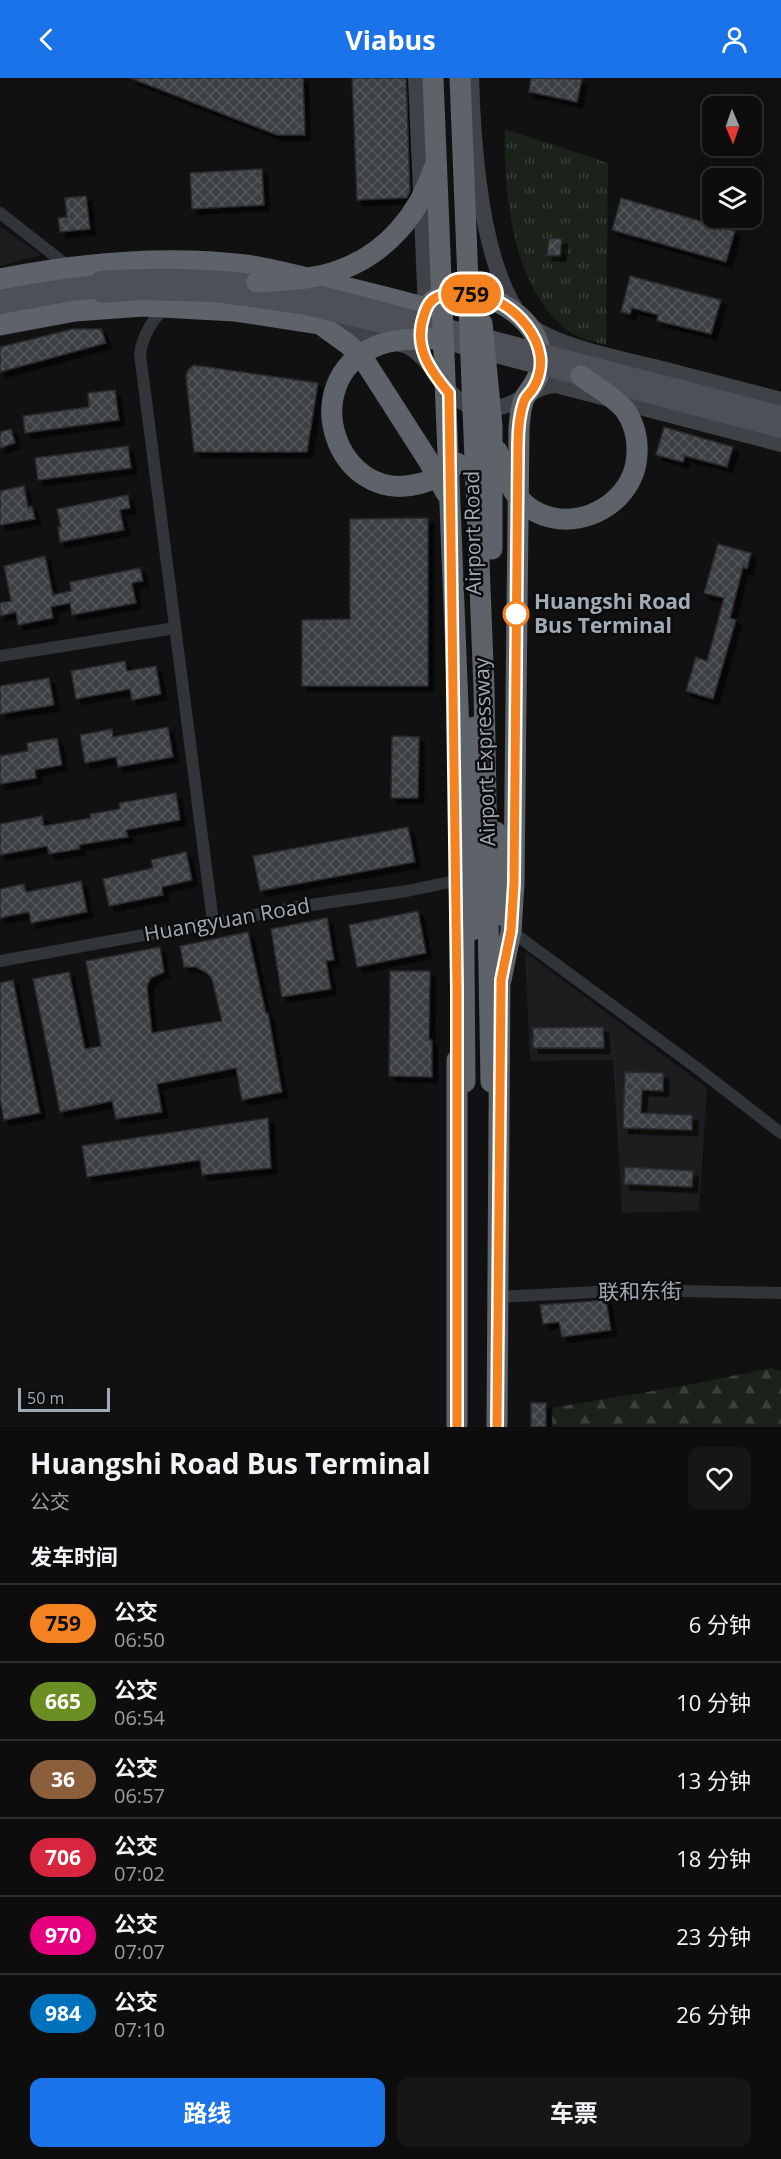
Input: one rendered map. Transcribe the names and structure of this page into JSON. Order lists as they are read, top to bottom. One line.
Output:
{"streets":{"highway":["Airport Road","Airport Expressway"],"street":["Huangyuan Road","联和东街"]},"crossings":[["Airport Road","Airport Expressway"],["Airport Road","Huangyuan Road"],["Airport Road","联和东街"]],"places":["Huangshi Road Bus Terminal"],"lines":["bus line 759"],"scale_bar":"50 m","north":"bottom","page":{"header":"Viabus","on_map":"759","scale":"50 m","heading":[["Huangshi Road Bus Terminal","公交"],"发车时间"],"list":[{"mark":"759","name":"公交","note":"06:50","value":"6 分钟"},{"mark":"665","name":"公交","note":"06:54","value":"10 分钟"},{"mark":"36","name":"公交","note":"06:57","value":"13 分钟"},{"mark":"706","name":"公交","note":"07:02","value":"18 分钟"},{"mark":"970","name":"公交","note":"07:07","value":"23 分钟"},{"mark":"984","name":"公交","note":"07:10","value":"26 分钟"}],"buttons":["路线","车票"]}}
